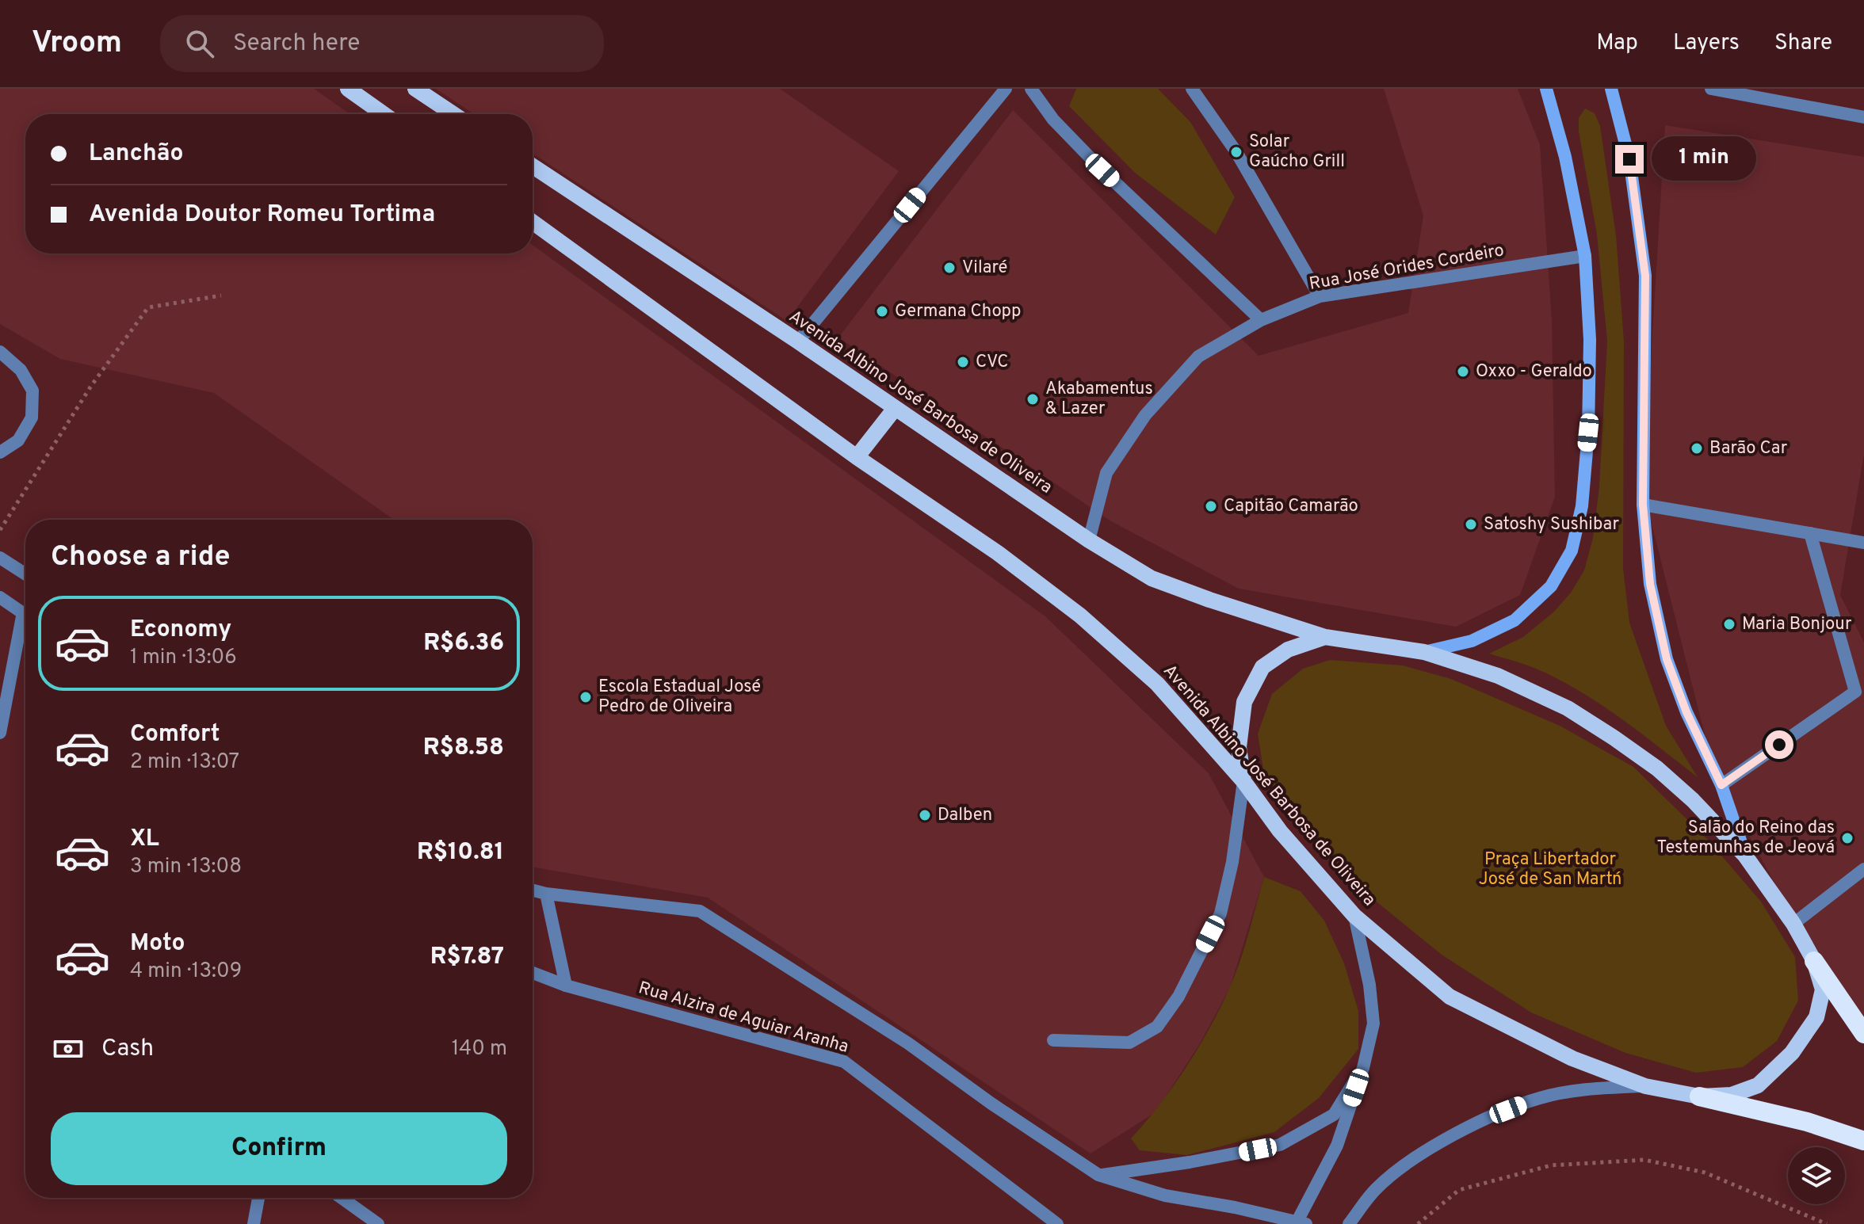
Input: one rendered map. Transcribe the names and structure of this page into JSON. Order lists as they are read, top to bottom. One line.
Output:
{"streets":{"main road":["Avenida Albino José Barbosa de Oliveira"],"street":["Rua José Orides Cordeiro","Rua Alzira de Aguiar Aranha"]},"crossings":[["Rua José Orides Cordeiro","Avenida Albino José Barbosa de Oliveira"]],"parks":["Praça Libertador José de San Martń"],"places":["Solar Gaúcho Grill","Vilaré","Germana Chopp","CVC","Oxxo - Geraldo","Akabamentus & Lazer","Barão Car","Capitão Camarão","Satoshy Sushibar","Maria Bonjour","Escola Estadual José Pedro de Oliveira","Dalben","Salão do Reino das Testemunhas de Jeová"],"page":{"header":"Vroom","search":"Search here","nav":["Map","Layers","Share"],"banner":["Lanchão","Avenida Doutor Romeu Tortima"],"bubble":"1 min","heading":"Choose a ride","list":[{"name":"Economy","note":"1 min · 13:06","value":"R$6.36"},{"name":"Comfort","note":"2 min · 13:07","value":"R$8.58"},{"name":"XL","note":"3 min · 13:08","value":"R$10.81"},{"name":"Moto","note":"4 min · 13:09","value":"R$7.87"}],"pay":["Cash","140 m"],"buttons":"Confirm"}}
